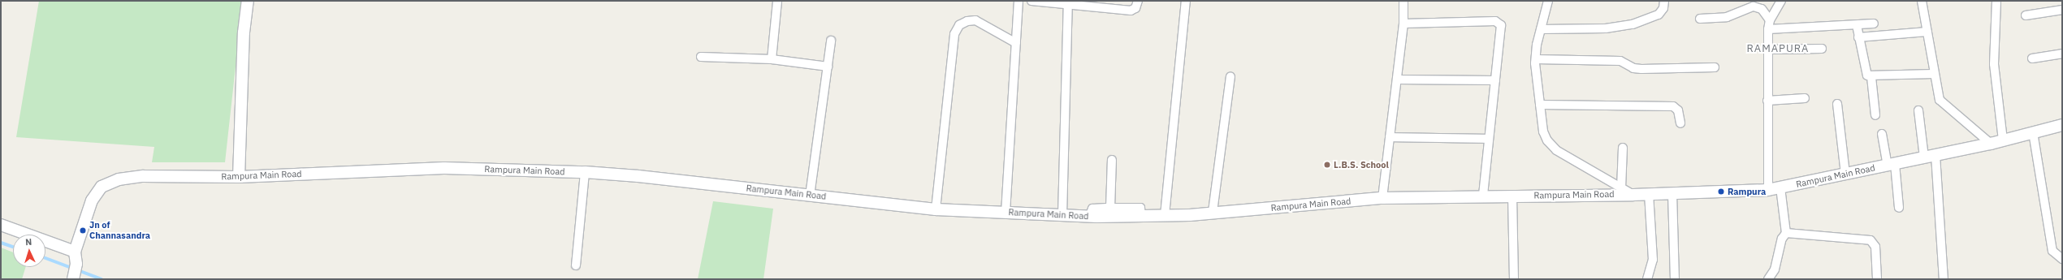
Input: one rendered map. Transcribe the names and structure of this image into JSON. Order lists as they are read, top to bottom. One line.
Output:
{"streets":{"main road":["Rampura Main Road"]},"districts":["RAMAPURA"],"places":["L.B.S. School","Rampura","Jn of Channasandra"],"north":"top"}
